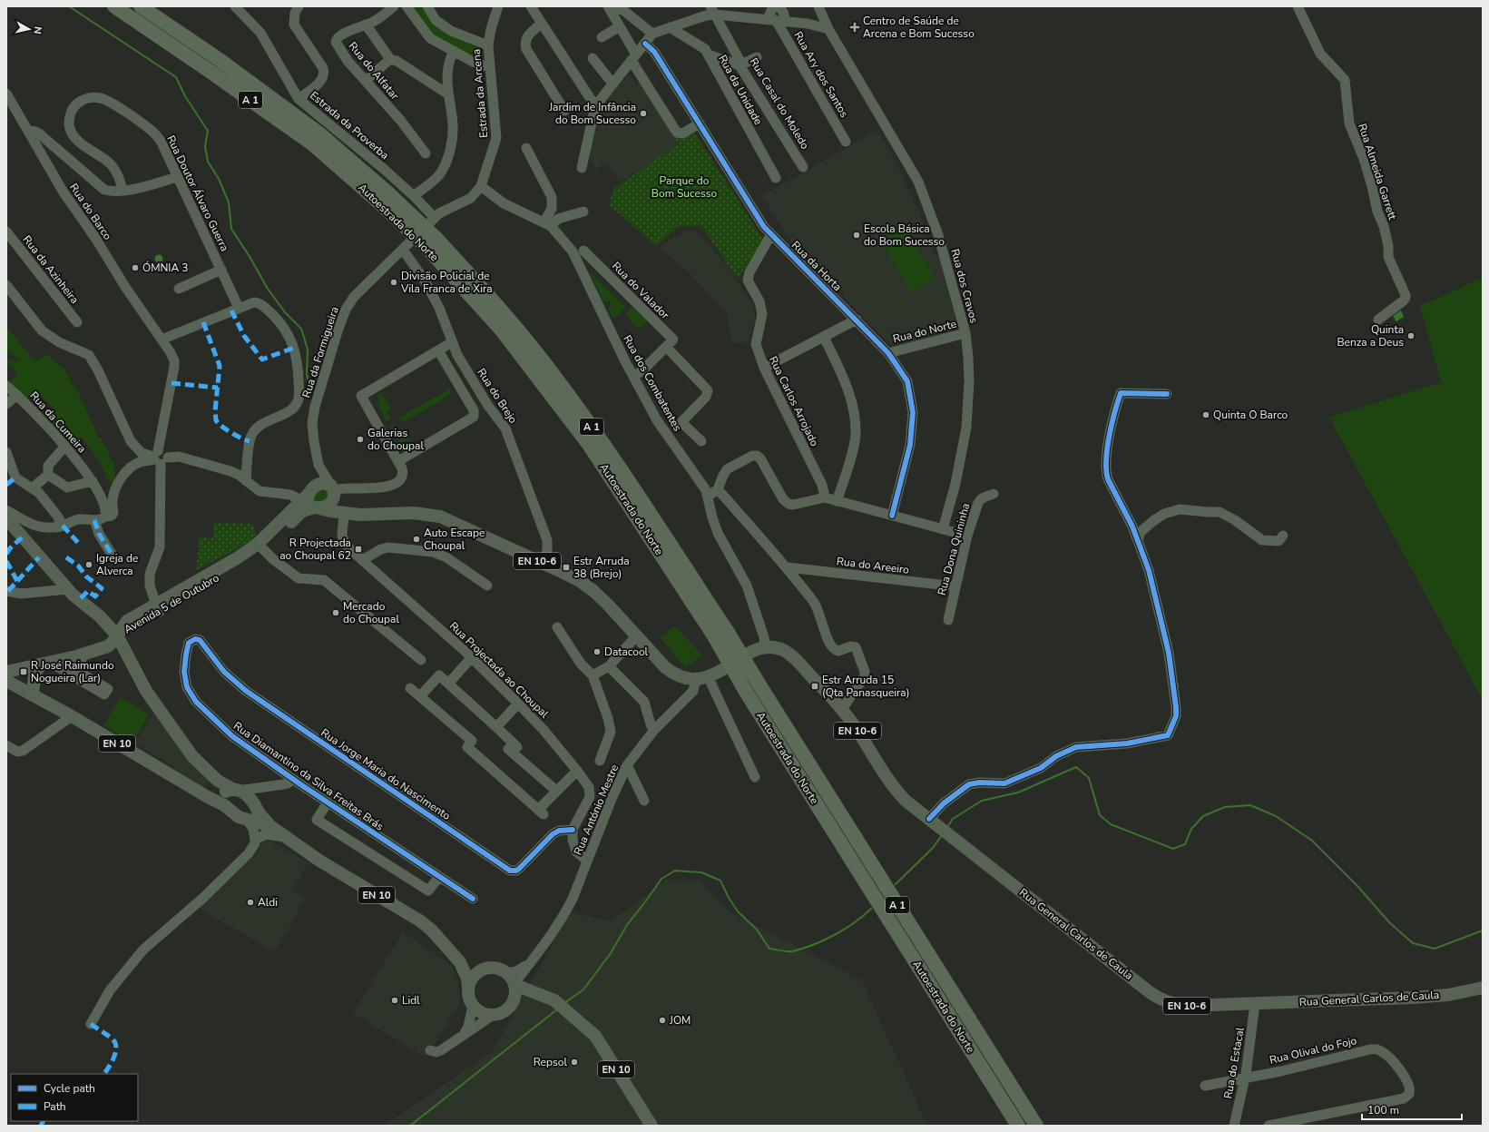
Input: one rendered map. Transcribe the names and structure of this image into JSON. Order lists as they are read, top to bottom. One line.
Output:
{"streets":{"highway":["A 1","Autoestrada do Norte"],"main road":["EN 10-6","Avenida 5 de Outubro","EN 10","Rua General Carlos de Caula"],"street":["Rua do Alfatar","Rua Ary dos Santos","Rua da Unidade","Estrada da Arcena","Rua Casal do Moledo","Estrada da Proverba","Rua Almeida Garrett","Rua Doutor Álvaro Guerra","Rua do Barco","Rua da Horta","Rua da Azinheira","Rua dos Cravos","Rua do Valador","Rua do Norte","Rua da Formigueira","Rua dos Combatentes","Rua do Brejo","Rua Carlos Arrojado","Rua da Cumeira","Rua Dona Quininha","Rua do Areeiro","Rua Projectada ao Choupal","Rua Jorge Maria do Nascimento","Rua Diamantino da Silva Freitas Brás","Rua António Mestre","Rua Olival do Fojo","Rua do Estacal"]},"crossings":[["Estrada da Arcena","Estrada da Proverba"],["Estrada da Arcena","Rua da Formigueira"],["Estrada da Arcena","Rua dos Combatentes"],["Estrada da Proverba","Rua da Formigueira"],["Rua do Barco","Avenida 5 de Outubro"],["Rua da Horta","Rua do Norte"],["Rua da Horta","Rua Carlos Arrojado"],["Rua dos Cravos","Rua do Norte"],["Rua da Formigueira","Rua do Brejo"],["Rua da Formigueira","EN 10-6"],["Rua da Formigueira","Avenida 5 de Outubro"],["Rua dos Combatentes","Rua General Carlos de Caula"],["Rua do Brejo","EN 10-6"],["Rua Dona Quininha","Rua do Areeiro"],["EN 10-6","Avenida 5 de Outubro"],["EN 10-6","Rua Projectada ao Choupal"],["EN 10-6","Rua António Mestre"],["Rua Projectada ao Choupal","Rua Jorge Maria do Nascimento"],["EN 10","Rua António Mestre"],["Rua Jorge Maria do Nascimento","Rua Diamantino da Silva Freitas Brás"],["Rua General Carlos de Caula","Rua do Estacal"],["Rua Olival do Fojo","Rua do Estacal"]],"parks":["Parque do Bom Sucesso"],"places":{"health":["Centro de Saúde de Arcena e Bom Sucesso"],"other":["Jardim de Infância do Bom Sucesso","Escola Básica do Bom Sucesso","ÓMNIA 3","Divisão Policial de Vila Franca de Xira","Quinta Benza a Deus","Quinta O Barco","Galerias do Choupal","Auto Escape Choupal","Igreja de Alverca","Mercado do Choupal","Datacool","Aldi","Lidl","JOM","Repsol"],"transit":["R Projectada ao Choupal 62","Estr Arruda 38 (Brejo)","R José Raimundo Nogueira (Lar)","Estr Arruda 15 (Qta Panasqueira)"]},"legend":["Cycle path","Path"],"scale_bar":"100 m","north":"right"}
